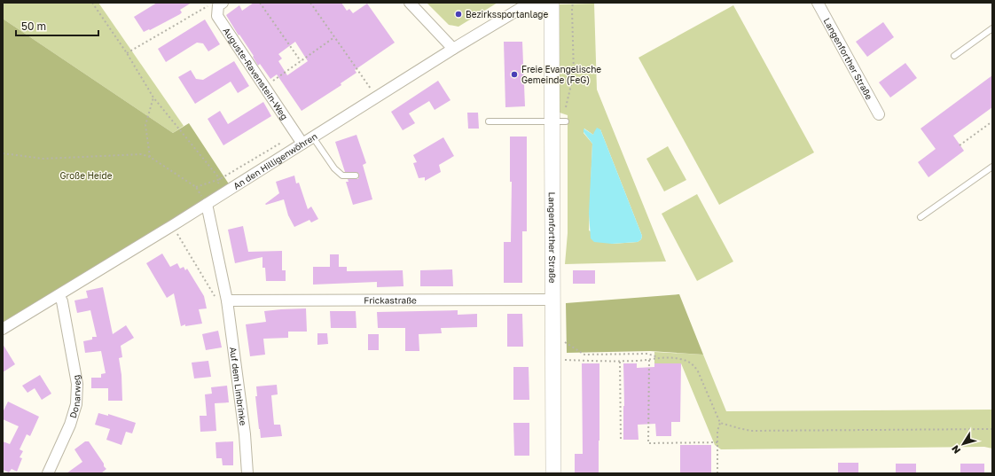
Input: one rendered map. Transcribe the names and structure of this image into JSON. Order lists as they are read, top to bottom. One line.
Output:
{"streets":{"main road":["Langenforther Straße"],"street":["Auguste-Ravenstein-Weg","An den Hilligenwöhren","Frickastraße","Auf dem Limbrinke","Donarweg"]},"crossings":[["Langenforther Straße","An den Hilligenwöhren"],["Langenforther Straße","Frickastraße"],["Auguste-Ravenstein-Weg","An den Hilligenwöhren"],["An den Hilligenwöhren","Auf dem Limbrinke"],["An den Hilligenwöhren","Donarweg"],["Frickastraße","Auf dem Limbrinke"]],"parks":["Große Heide"],"places":["Bezirkssportanlage","Freie Evangelische Gemeinde (FeG)"],"scale_bar":"50 m","north":"bottom left"}
